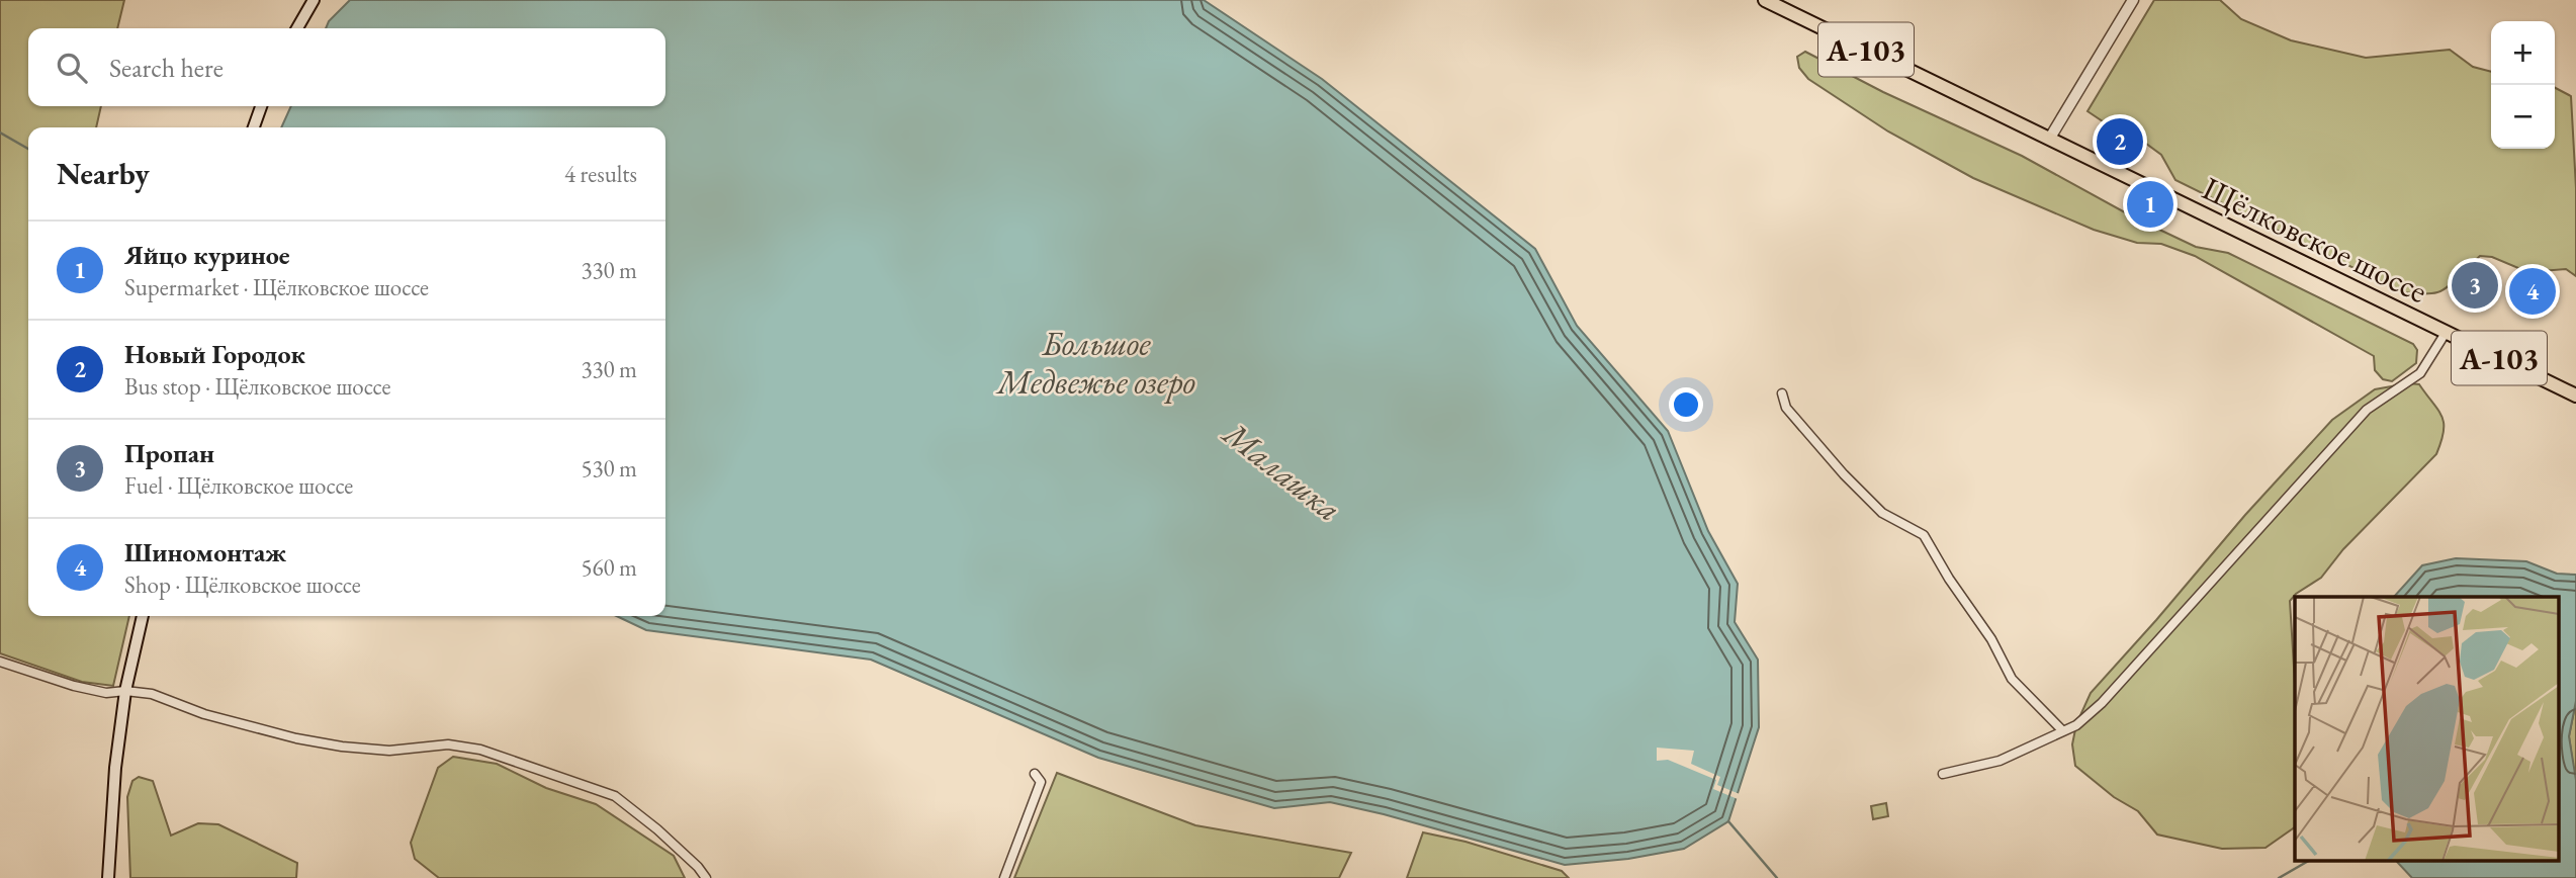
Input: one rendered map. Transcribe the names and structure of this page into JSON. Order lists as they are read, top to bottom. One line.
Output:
{"streets":{"main road":["А-103","Щёлковское шоссе"]},"water":["Большое Медвежье озеро","Малашка"],"page":{"map_buttons":["+","−"],"search":"Search here","pins":["2","1","3","4"],"heading":["Nearby","4 results"],"list":[{"mark":"1","name":"Яйцо куриное","note":"Supermarket · Щёлковское шоссе","value":"330 m"},{"mark":"2","name":"Новый Городок","note":"Bus stop · Щёлковское шоссе","value":"330 m"},{"mark":"3","name":"Пропан","note":"Fuel · Щёлковское шоссе","value":"530 m"},{"mark":"4","name":"Шиномонтаж","note":"Shop · Щёлковское шоссе","value":"560 m"}]}}
